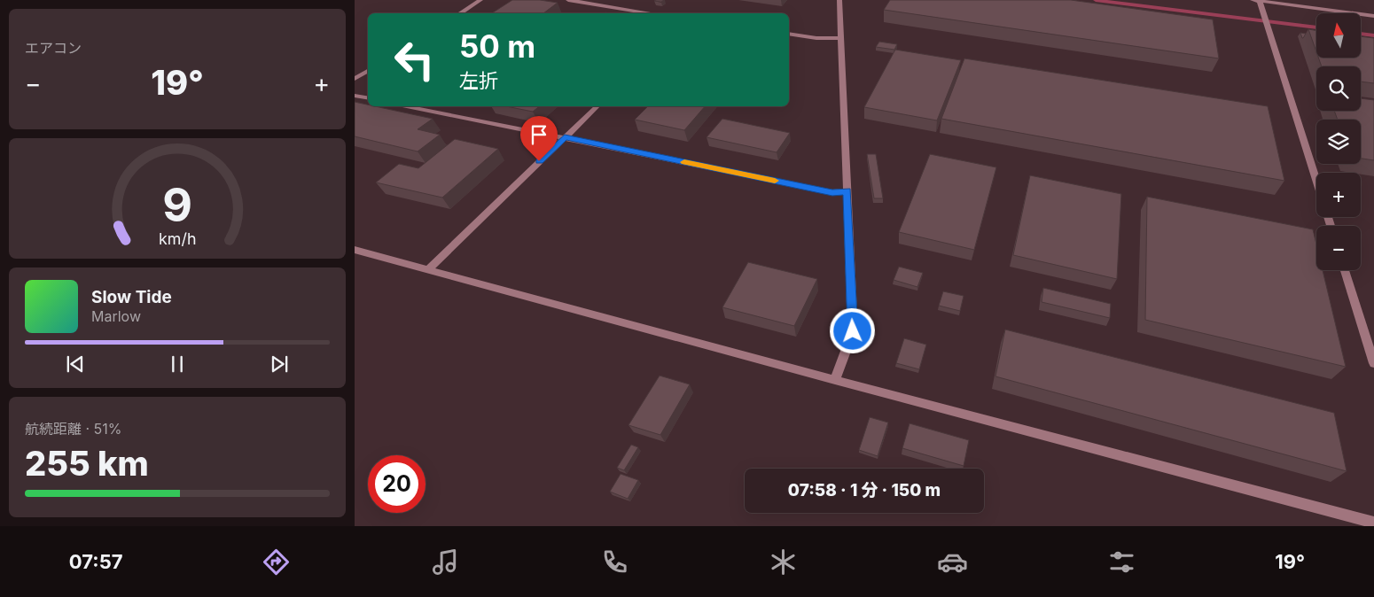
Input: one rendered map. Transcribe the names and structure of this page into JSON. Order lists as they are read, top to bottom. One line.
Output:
{"north":"top","page":{"tile":["エアコン",["航続距離 · 51%","255 km"]],"map_buttons":["+","−"],"turn":["50 m","左折"],"heat":["−","19°","+"],"song":["Slow Tide","Marlow"],"limit":"20","trip":"07:58 · 1 分 · 150 m","tabs":["07:57","19°"],"gauge":["9","km/h"]}}
